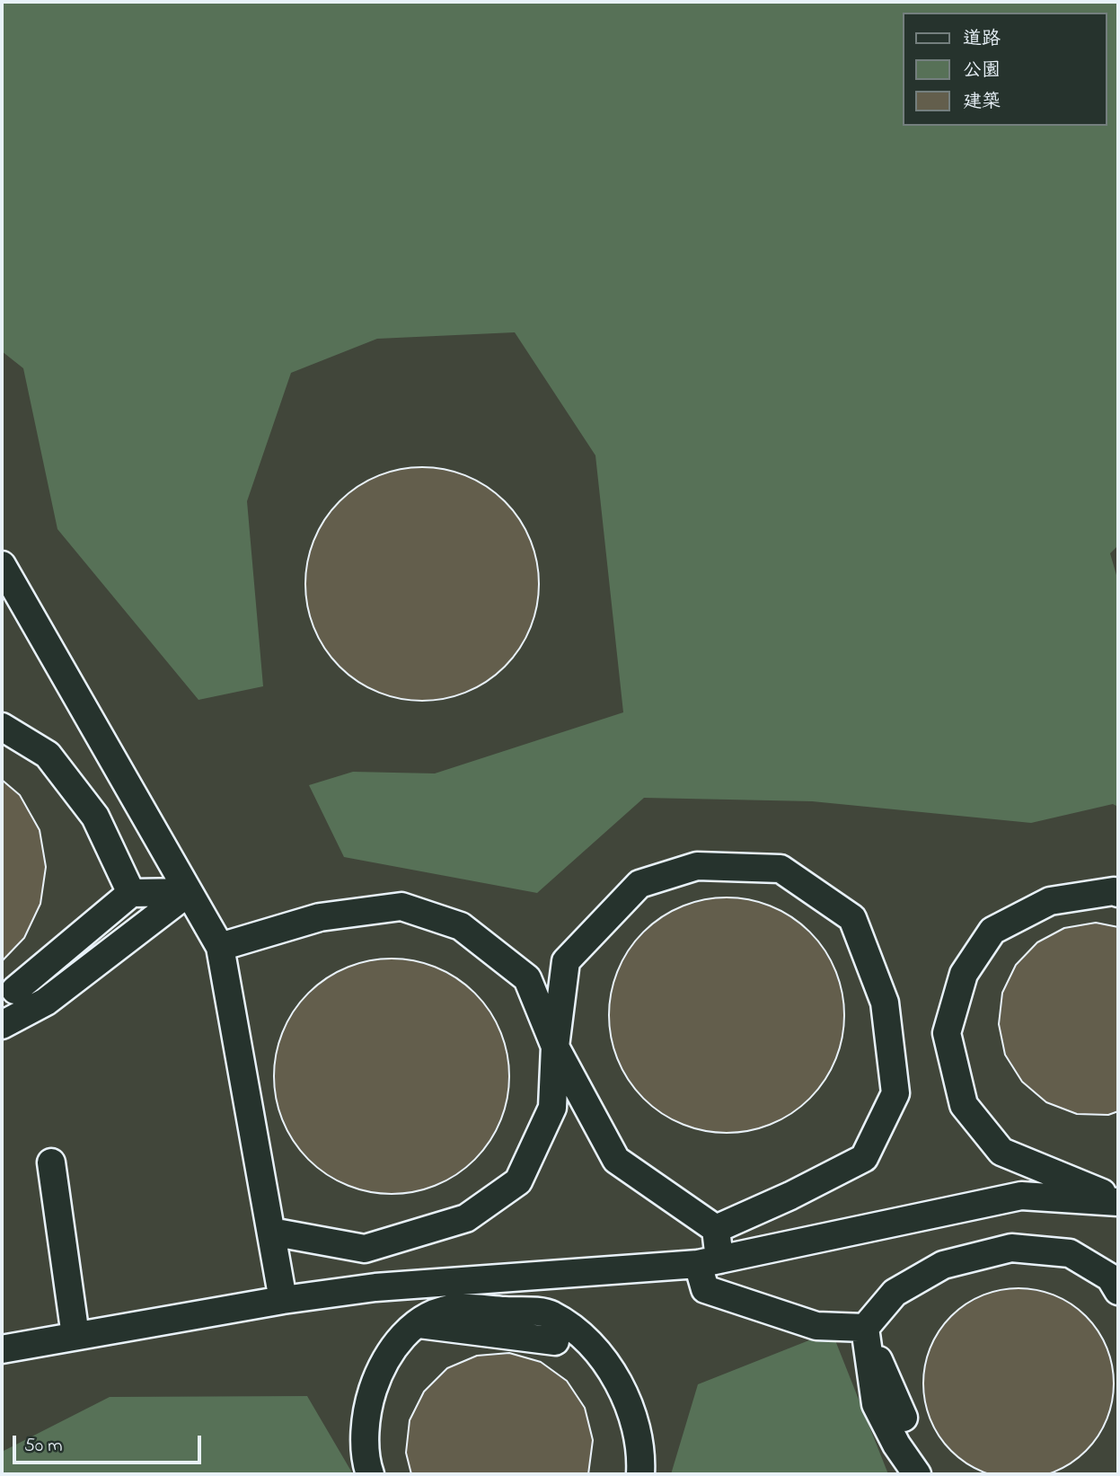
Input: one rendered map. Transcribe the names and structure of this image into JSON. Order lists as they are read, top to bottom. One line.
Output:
{"legend":["道路","公園","建築"],"scale_bar":"50 m"}
